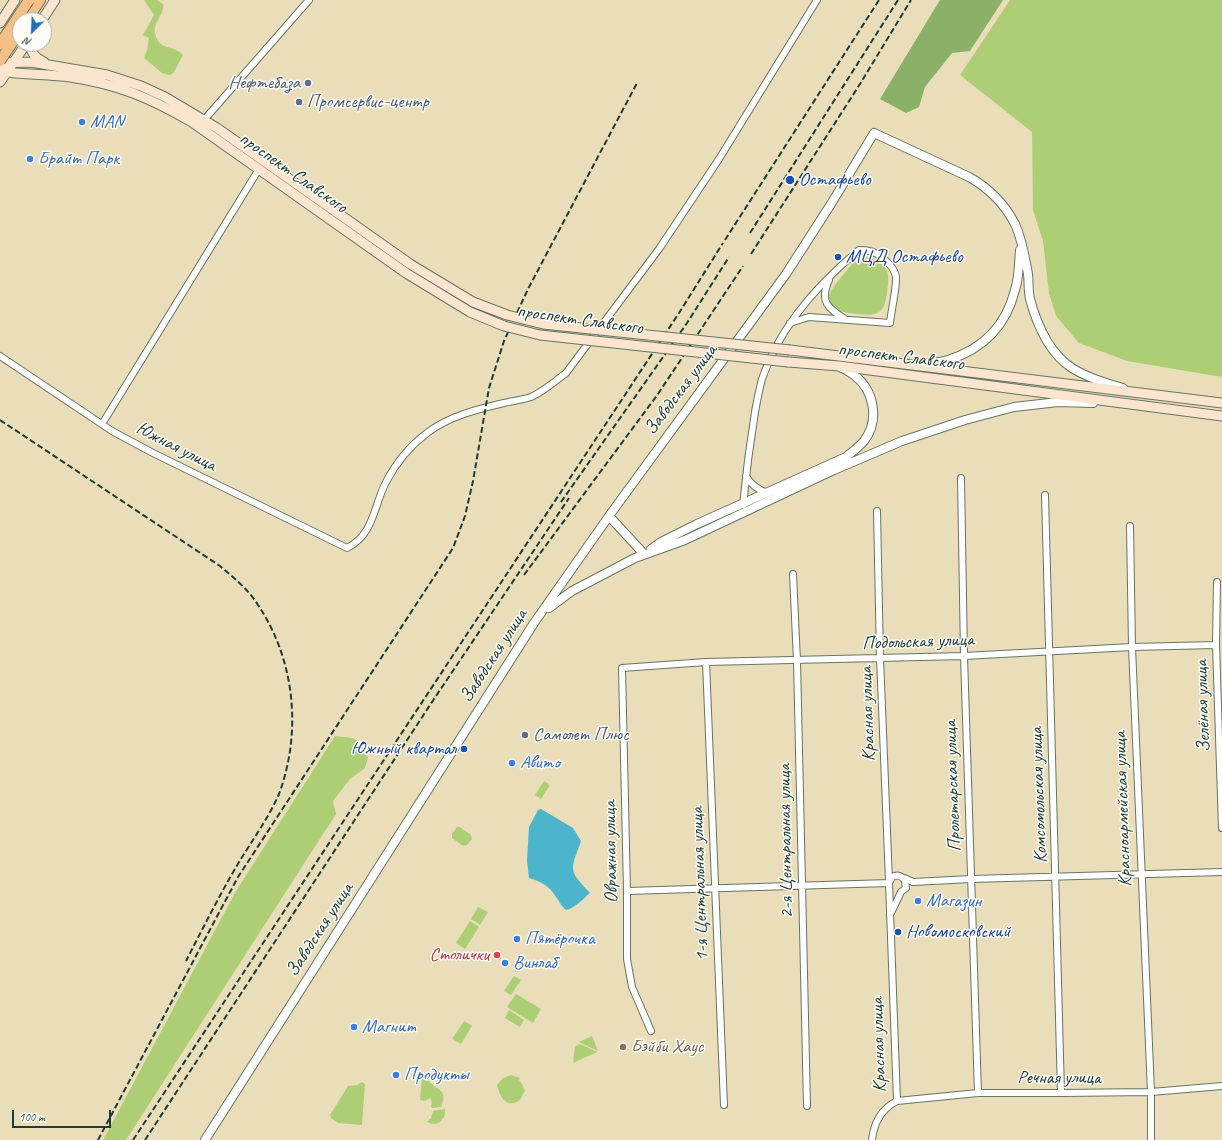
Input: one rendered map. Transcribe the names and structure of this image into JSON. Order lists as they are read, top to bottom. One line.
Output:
{"streets":{"main road":["проспект Славского"],"street":["Заводская улица","Южная улица","Подольская улица","Зелёная улица","Красная улица","Пролетарская улица","Комсомольская улица","Красноармейская улица","2-я Центральная улица","Овражная улица","1-я Центральная улица","Речная улица"]},"crossings":[["Подольская улица","Зелёная улица"],["Подольская улица","Красная улица"],["Подольская улица","Пролетарская улица"],["Подольская улица","Комсомольская улица"],["Подольская улица","Красноармейская улица"],["Подольская улица","2-я Центральная улица"],["Подольская улица","Овражная улица"],["Подольская улица","1-я Центральная улица"],["Красная улица","Речная улица"],["Пролетарская улица","Речная улица"],["Комсомольская улица","Речная улица"],["Красноармейская улица","Речная улица"]],"places":["Нефтебаза","Промсервис-центр","MAN","Брайт Парк","Остафьево","МЦД Остафьево","Самолет Плюс","Южный квартал","Авито","Магазин","Новомосковский","Пятёрочка","Столички","Винлаб","Магнит","Бэйби Хаус","Продукты"],"scale_bar":"100 m","north":"bottom left"}
